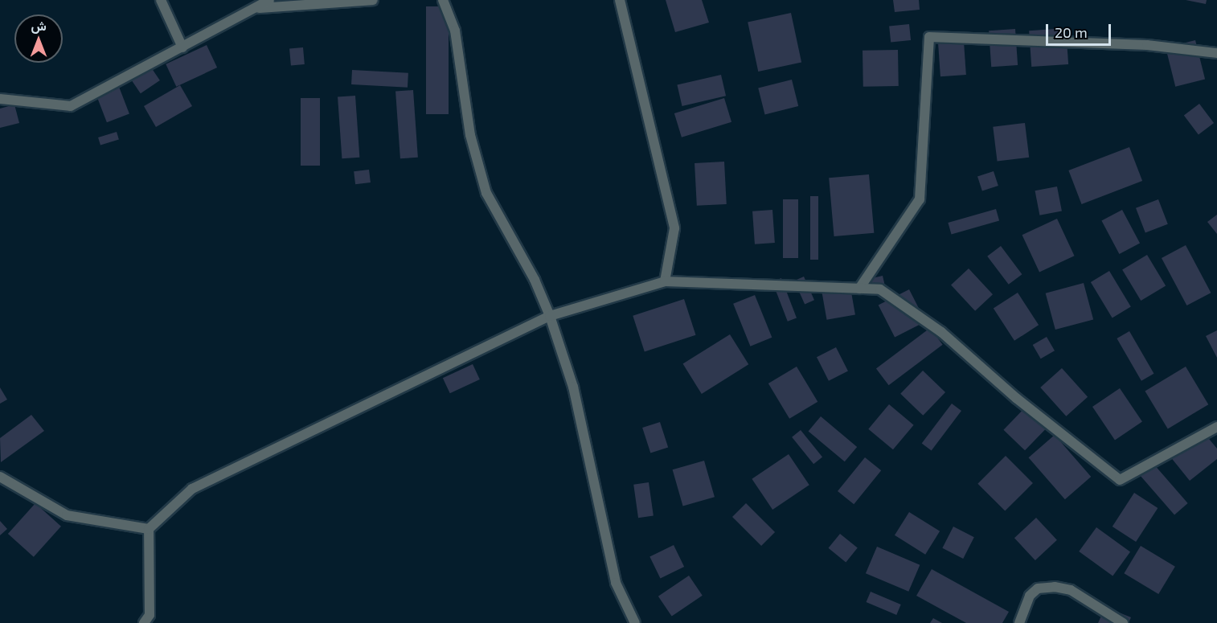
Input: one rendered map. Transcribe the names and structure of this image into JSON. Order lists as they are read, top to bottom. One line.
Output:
{"scale_bar":"20 m","north":"top"}
